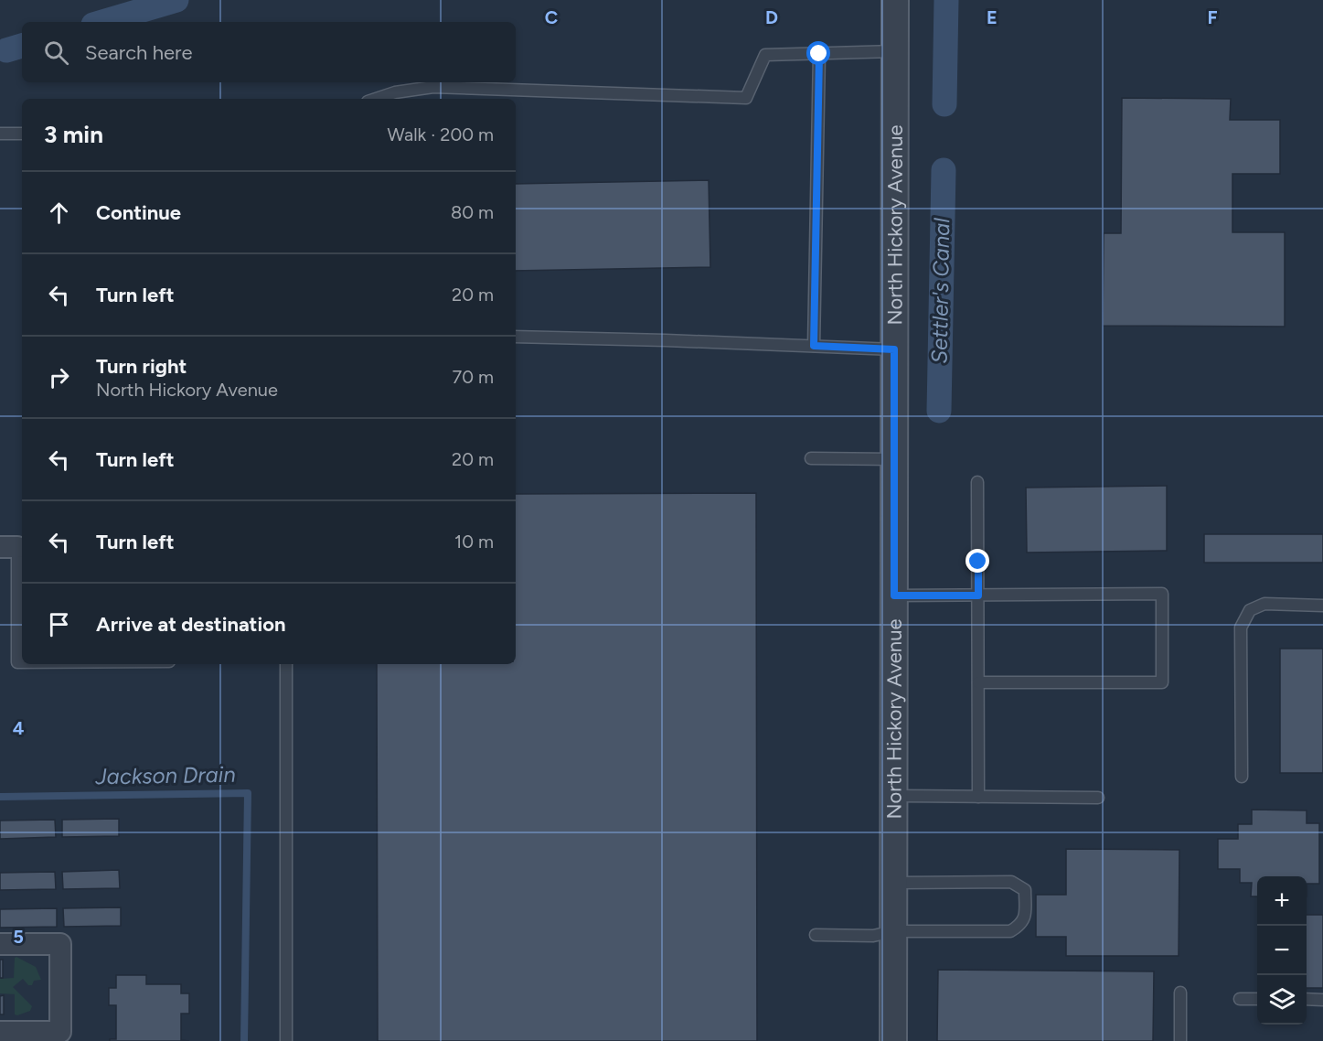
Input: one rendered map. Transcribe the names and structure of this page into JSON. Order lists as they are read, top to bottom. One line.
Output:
{"streets":{"street":["North Hickory Avenue"]},"water":["Settler's Canal","Jackson Drain"],"page":{"search":"Search here","heading":["3 min","Walk · 200 m"],"list":[["Continue","80 m"],["Turn left","20 m"],["Turn right","North Hickory Avenue","70 m"],["Turn left","20 m"],["Turn left","10 m"],"Arrive at destination"],"map_buttons":["+","−"]},"grid":{"columns":["C","D","E","F"],"rows":["4","5"]}}
